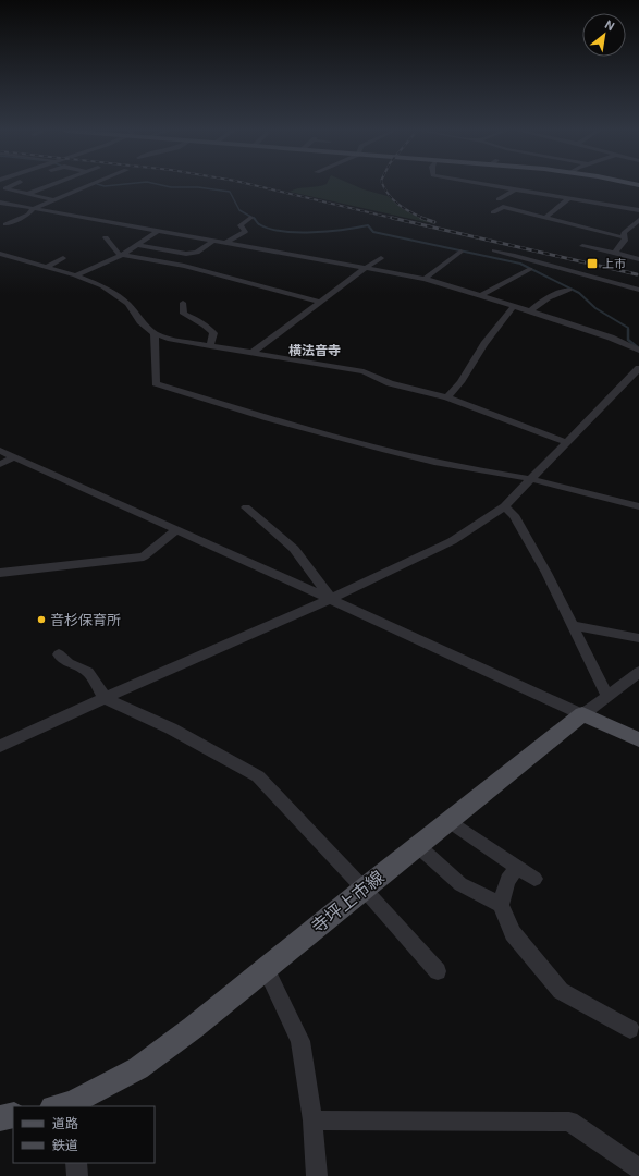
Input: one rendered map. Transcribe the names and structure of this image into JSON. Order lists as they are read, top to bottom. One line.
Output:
{"streets":{"main road":["寺坪上市線"]},"districts":["横法音寺"],"places":{"transit":["上市"],"other":["音杉保育所"]},"legend":["道路","鉄道"],"north":"top right"}
